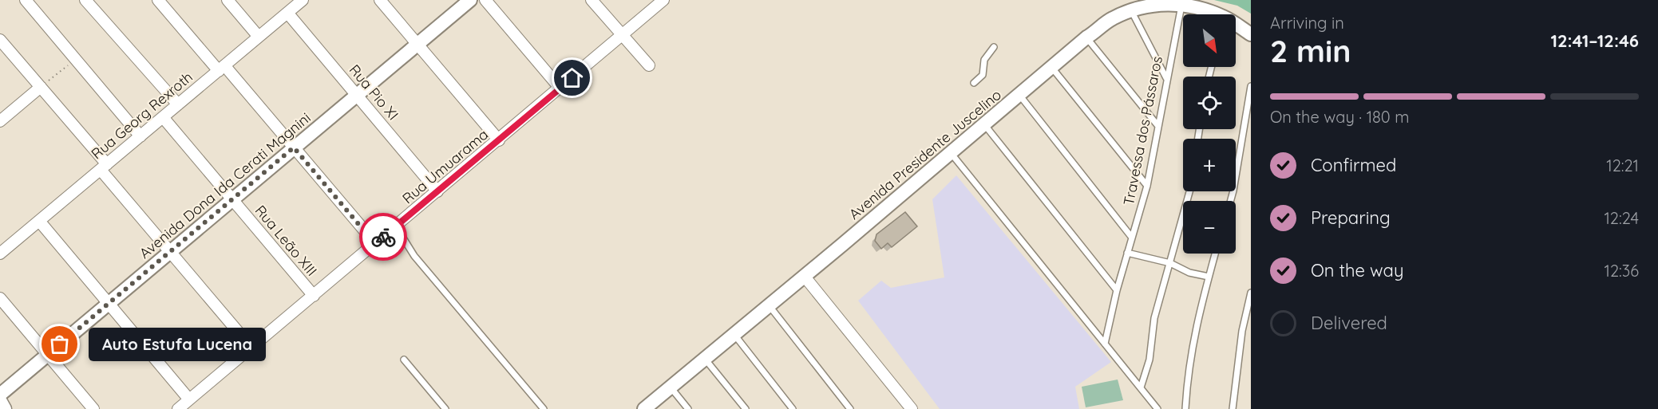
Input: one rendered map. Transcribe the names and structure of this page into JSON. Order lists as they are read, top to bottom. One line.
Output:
{"streets":{"street":["Rua Pio XI","Rua Georg Rexroth","Avenida Presidente Juscelino","Rua Umuarama","Avenida Dona Ida Cerati Magnini","Rua Leão XIII"],"lane":["Travessa dos Pássaros"]},"crossings":[["Rua Pio XI","Rua Georg Rexroth"],["Rua Pio XI","Rua Umuarama"],["Rua Pio XI","Avenida Dona Ida Cerati Magnini"],["Rua Georg Rexroth","Rua Leão XIII"],["Travessa dos Pássaros","Avenida Presidente Juscelino"],["Rua Umuarama","Rua Leão XIII"],["Avenida Dona Ida Cerati Magnini","Rua Leão XIII"]],"places":["Auto Estufa Lucena"],"north":"bottom right","page":{"heading":["2 min","Arriving in","12:41–12:46"],"map_buttons":["+","−"],"bar":"On the way · 180 m","list":[["Confirmed","12:21"],["Preparing","12:24"],["On the way","12:36"],"Delivered"],"bubble":"Auto Estufa Lucena"}}
